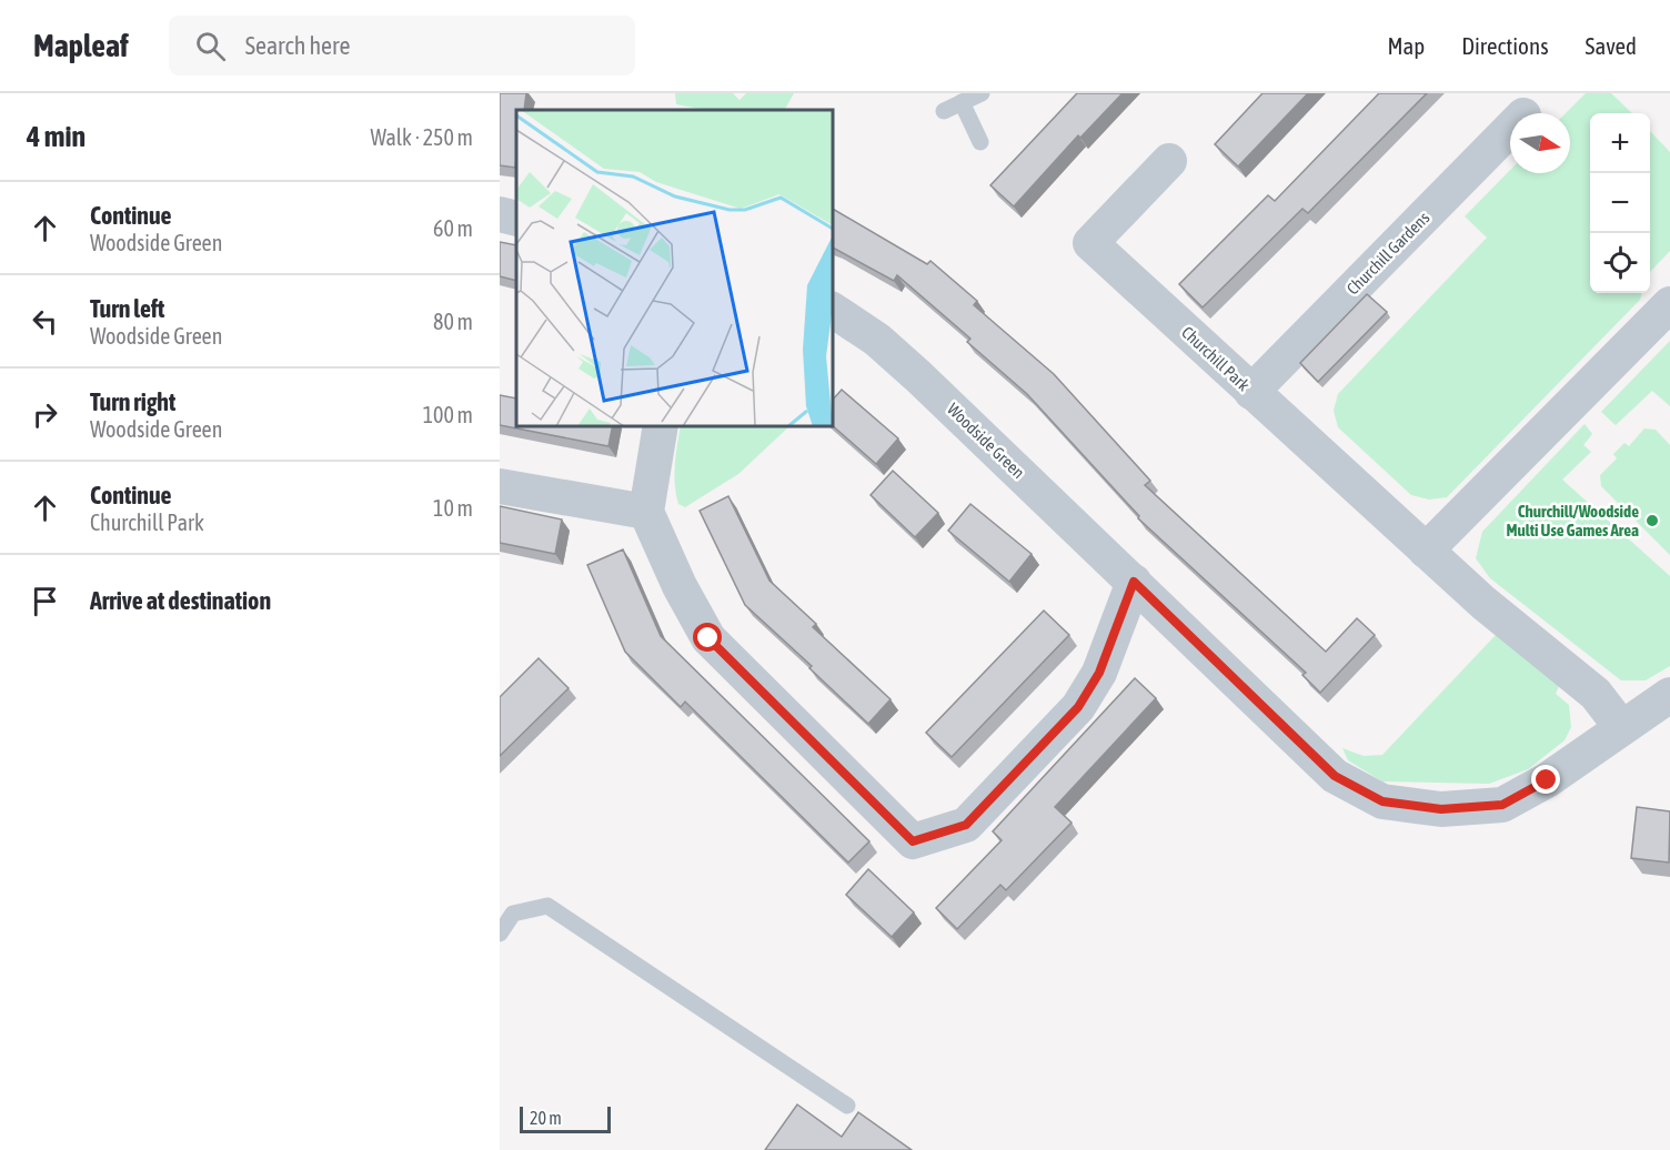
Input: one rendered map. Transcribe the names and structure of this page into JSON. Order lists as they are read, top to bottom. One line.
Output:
{"streets":{"street":["Churchill Gardens","Churchill Park","Woodside Green"]},"crossings":[["Churchill Gardens","Churchill Park"],["Churchill Park","Woodside Green"]],"places":["Churchill/Woodside Multi Use Games Area"],"scale_bar":"20 m","north":"right","page":{"header":"Mapleaf","search":"Search here","nav":["Map","Directions","Saved"],"heading":["4 min","Walk · 250 m"],"map_buttons":["+","−"],"list":[["Continue","Woodside Green","60 m"],["Turn left","Woodside Green","80 m"],["Turn right","Woodside Green","100 m"],["Continue","Churchill Park","10 m"],"Arrive at destination"],"scale":"20 m"}}
